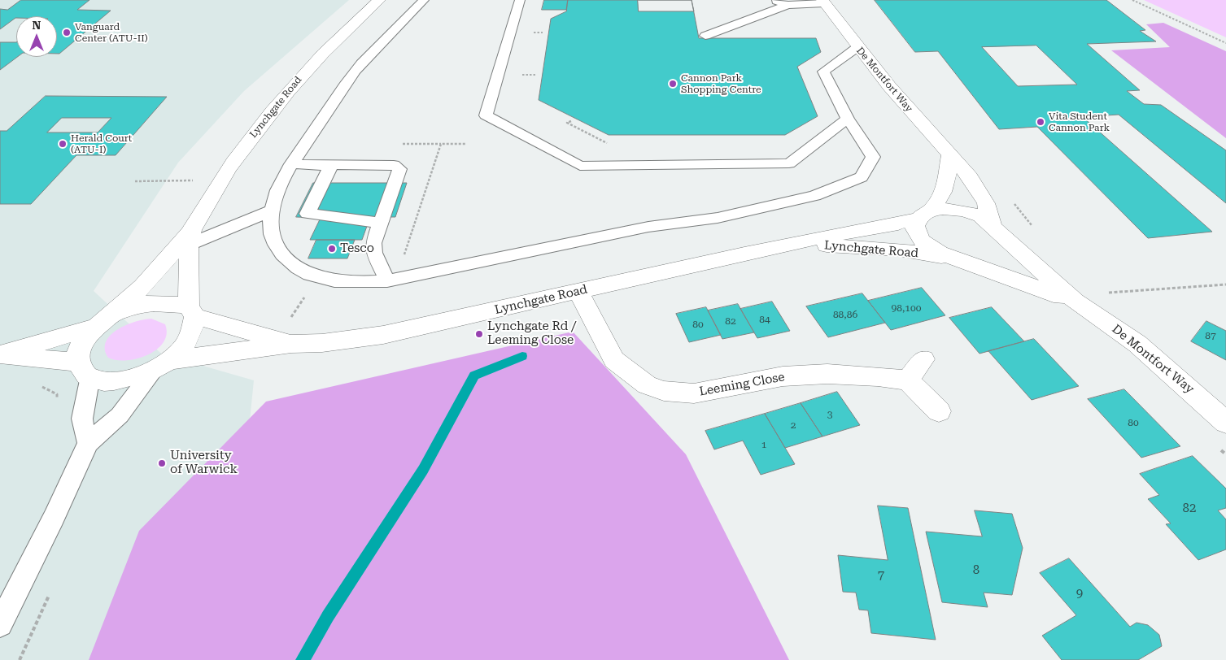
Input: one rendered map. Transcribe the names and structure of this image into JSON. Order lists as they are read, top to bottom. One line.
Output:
{"streets":{"street":["De Montfort Way","Lynchgate Road","Leeming Close"]},"crossings":[["De Montfort Way","Lynchgate Road"],["Lynchgate Road","Leeming Close"]],"places":["Vanguard Center (ATU-II)","Cannon Park Shopping Centre","Vita Student Cannon Park","Herald Court (ATU-I)","Tesco","Lynchgate Rd / Leeming Close","University of Warwick"],"house_numbers":["98,100","88,86","84","82","80","87","3","80","2","1","82","8","7","9"],"north":"top"}
